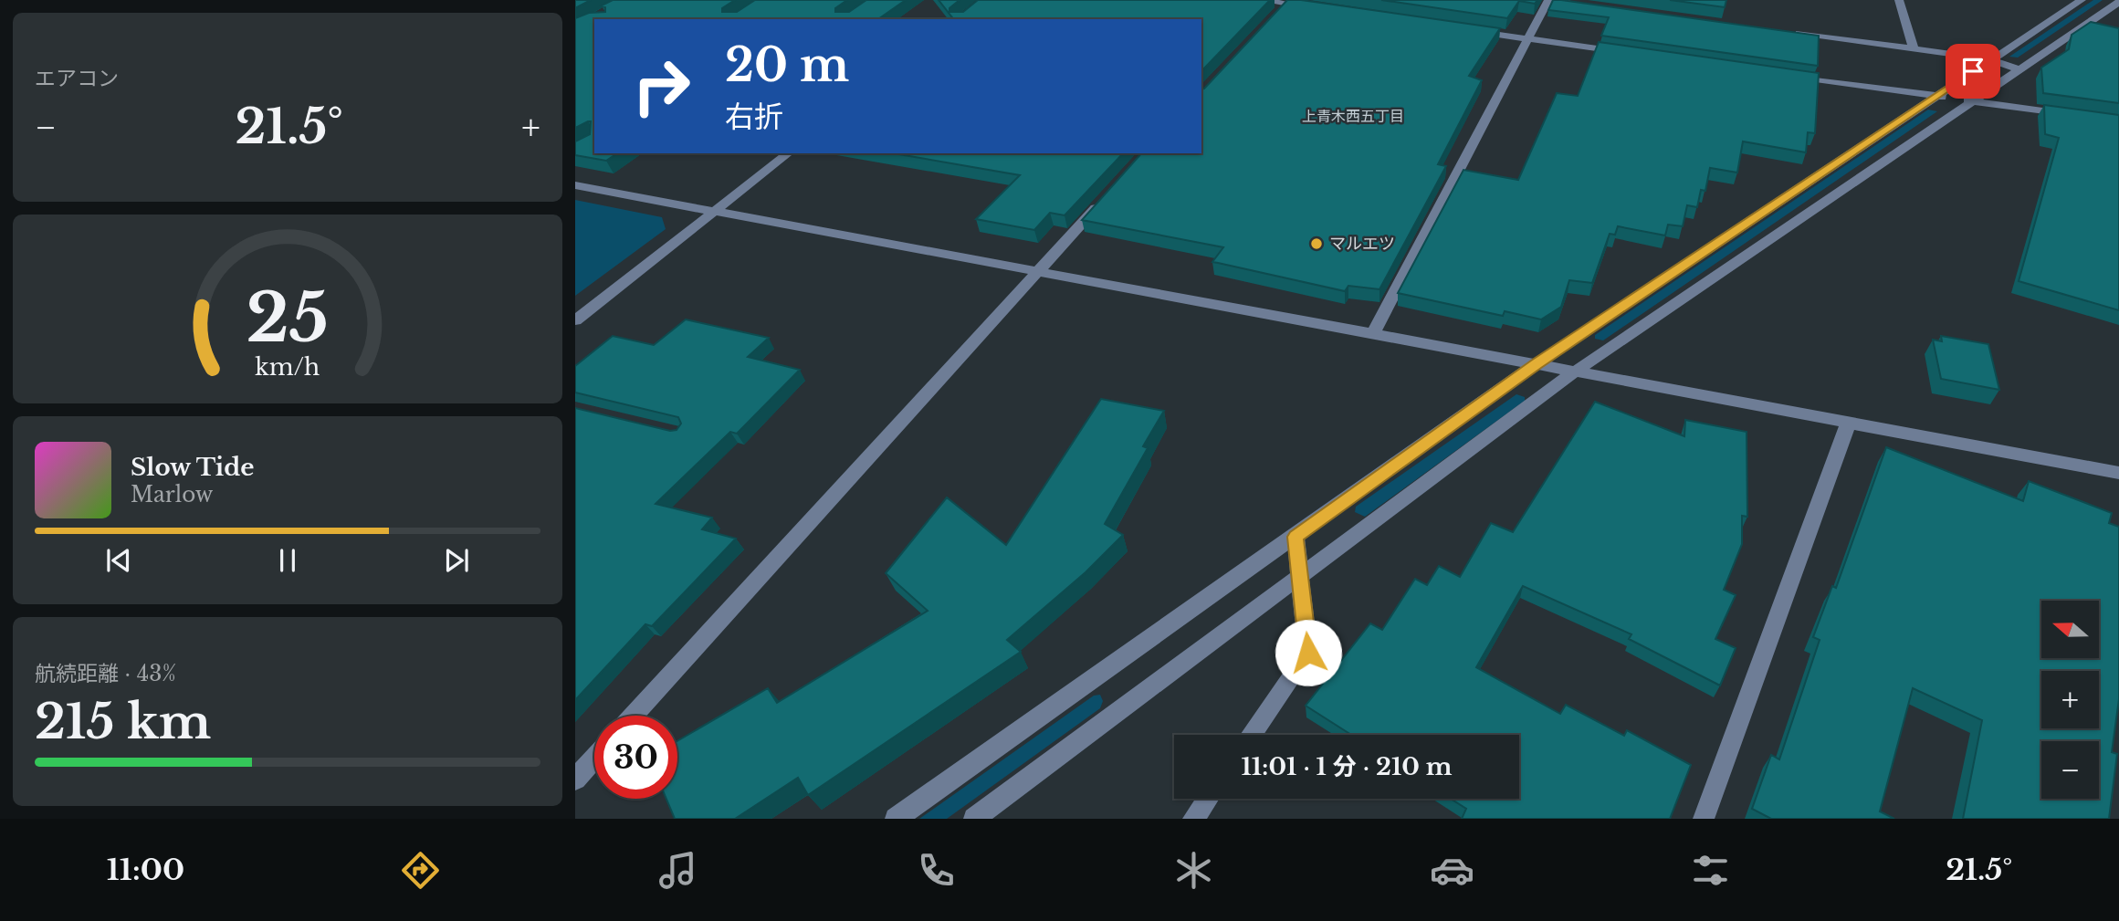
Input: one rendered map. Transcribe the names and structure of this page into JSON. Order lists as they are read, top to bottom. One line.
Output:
{"districts":["上青木西五丁目"],"places":["マルエツ"],"north":"left","page":{"tile":["エアコン",["航続距離 · 43%","215 km"]],"turn":["20 m","右折"],"heat":["−","21.5°","+"],"song":["Slow Tide","Marlow"],"map_buttons":["+","−"],"limit":"30","trip":"11:01 · 1 分 · 210 m","tabs":["11:00","21.5°"],"gauge":["25","km/h"]}}
